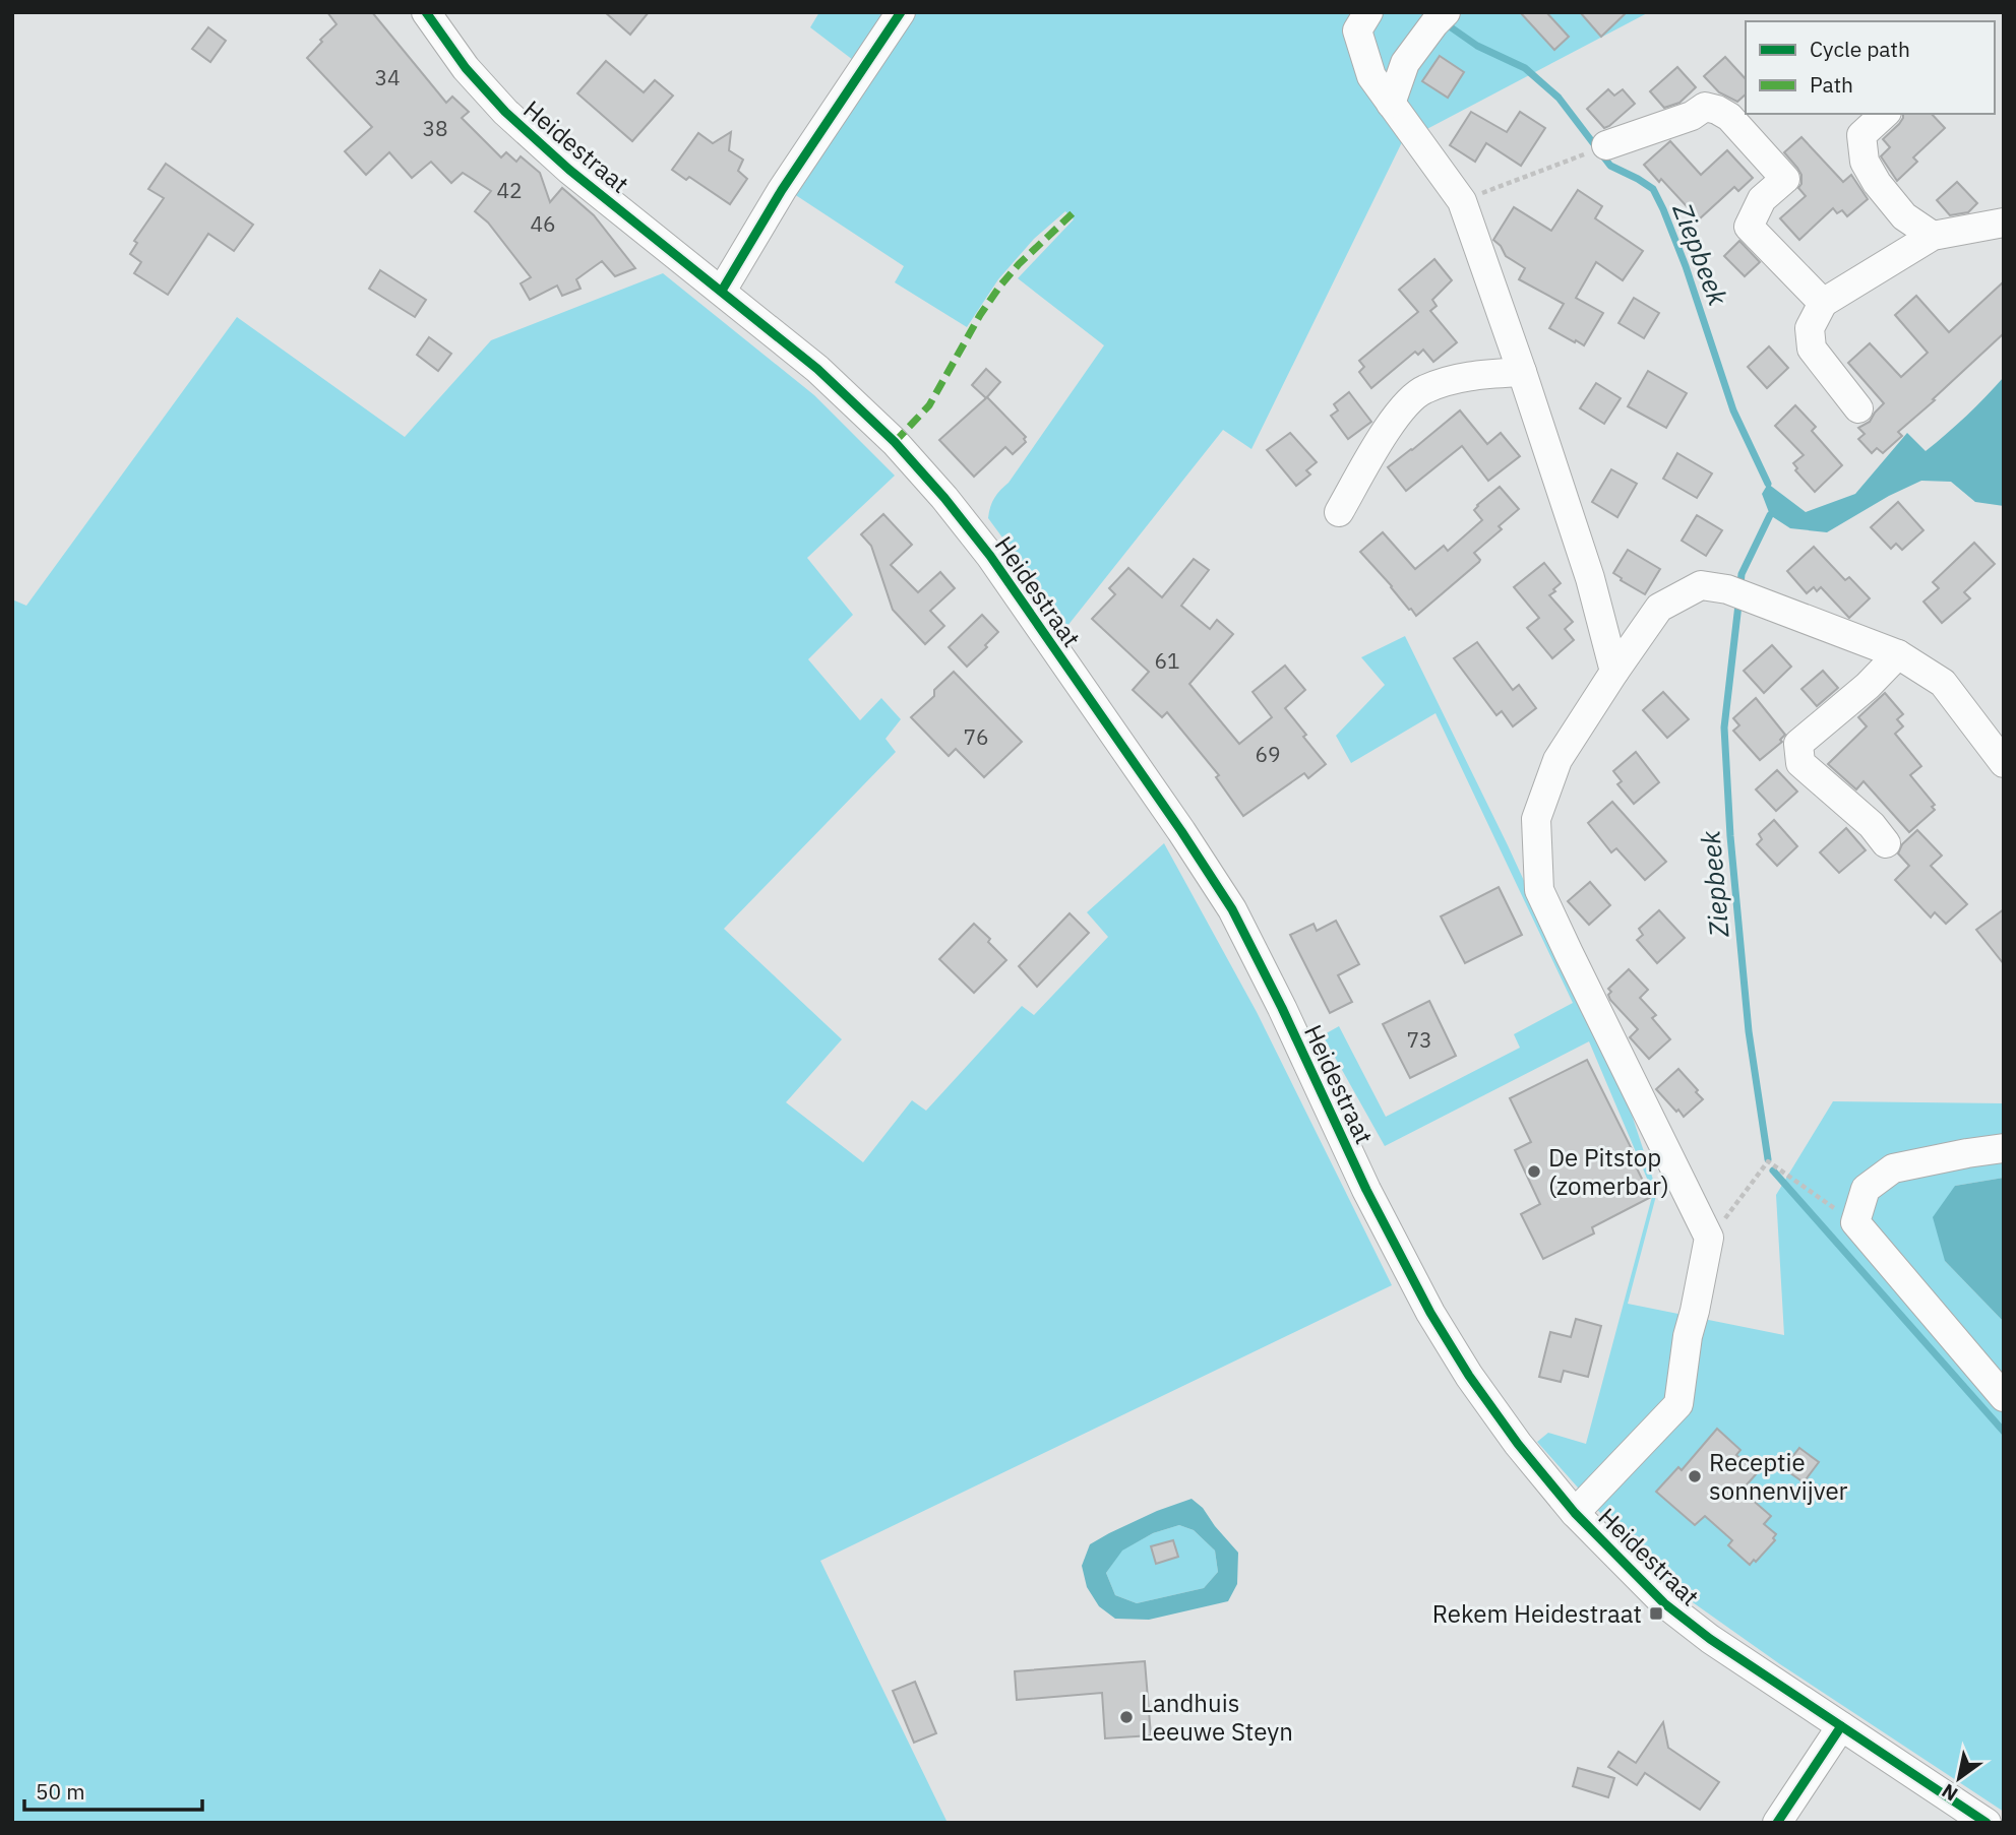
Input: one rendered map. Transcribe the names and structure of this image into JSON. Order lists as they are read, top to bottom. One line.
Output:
{"streets":{"street":["Heidestraat"]},"water":["Ziepbeek"],"places":{"other":["De Pitstop (zomerbar)","Receptie sonnenvijver","Landhuis Leeuwe Steyn"],"transit":["Rekem Heidestraat"]},"house_numbers":["34","38","42","46","61","76","69","73"],"legend":["Cycle path","Path"],"scale_bar":"50 m","north":"bottom left"}
